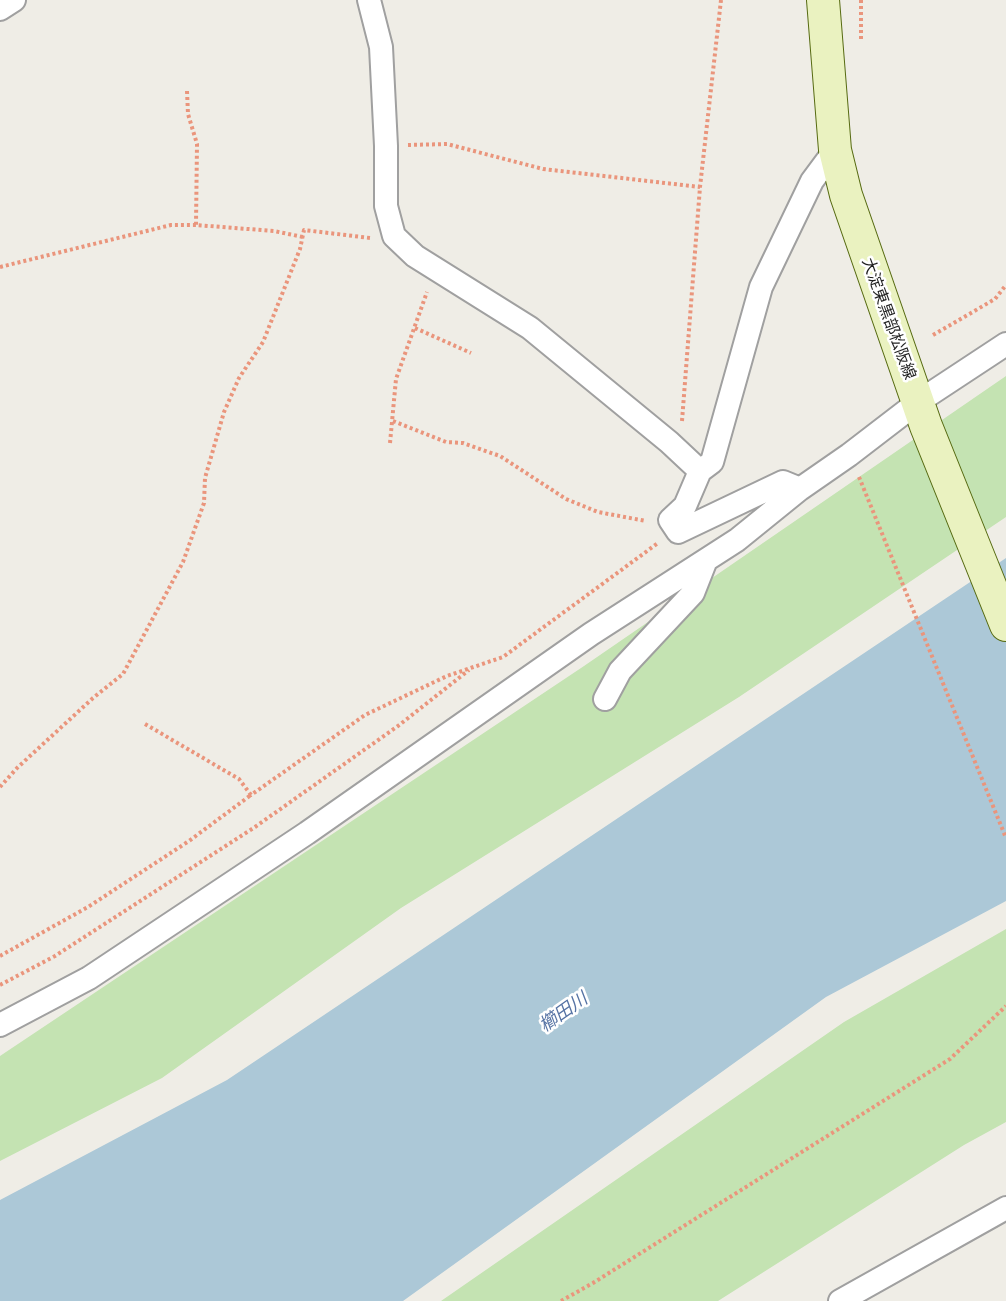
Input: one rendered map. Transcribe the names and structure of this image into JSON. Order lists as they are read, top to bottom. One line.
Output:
{"streets":{"main road":["大淀東黒部松阪線"]},"water":["櫛田川"]}
